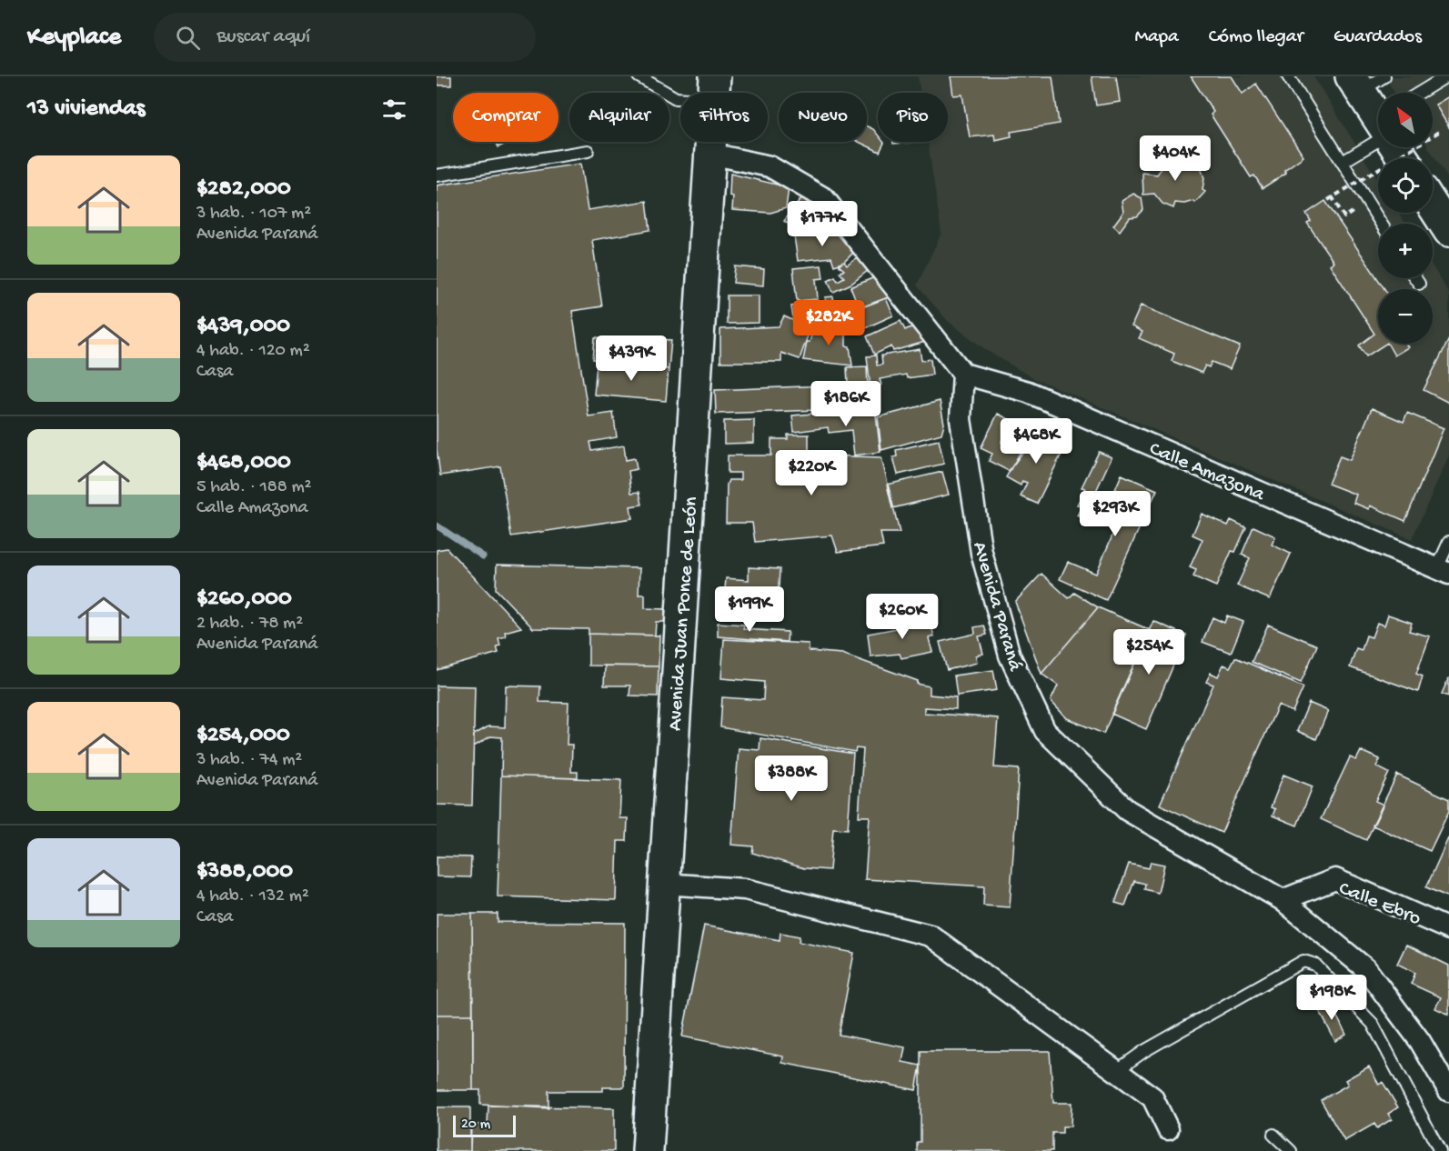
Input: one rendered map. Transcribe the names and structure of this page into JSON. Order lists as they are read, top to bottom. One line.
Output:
{"streets":{"street":["Calle Amazona","Avenida Paraná","Avenida Juan Ponce de León","Calle Ebro"]},"crossings":[["Calle Amazona","Avenida Paraná"],["Avenida Paraná","Calle Ebro"]],"scale_bar":"20 m","north":"top left","page":{"header":"Keyplace","search":"Buscar aquí","nav":["Mapa","Cómo llegar","Guardados"],"heading":"13 viviendas","map_buttons":["+","−"],"chip":["Comprar","Alquilar","Filtros","Nuevo","Piso"],"price":["$404K","$177K","$282K","$439K","$186K","$468K","$220K","$293K","$199K","$260K","$254K","$388K","$198K"],"list":[{"name":"$282,000","note":"3 hab. · 107 m² · Avenida Paraná"},{"name":"$439,000","note":"4 hab. · 120 m² · Casa"},{"name":"$468,000","note":"5 hab. · 188 m² · Calle Amazona"},{"name":"$260,000","note":"2 hab. · 78 m² · Avenida Paraná"},{"name":"$254,000","note":"3 hab. · 74 m² · Avenida Paraná"},{"name":"$388,000","note":"4 hab. · 132 m² · Casa"}],"scale":"20 m"}}
